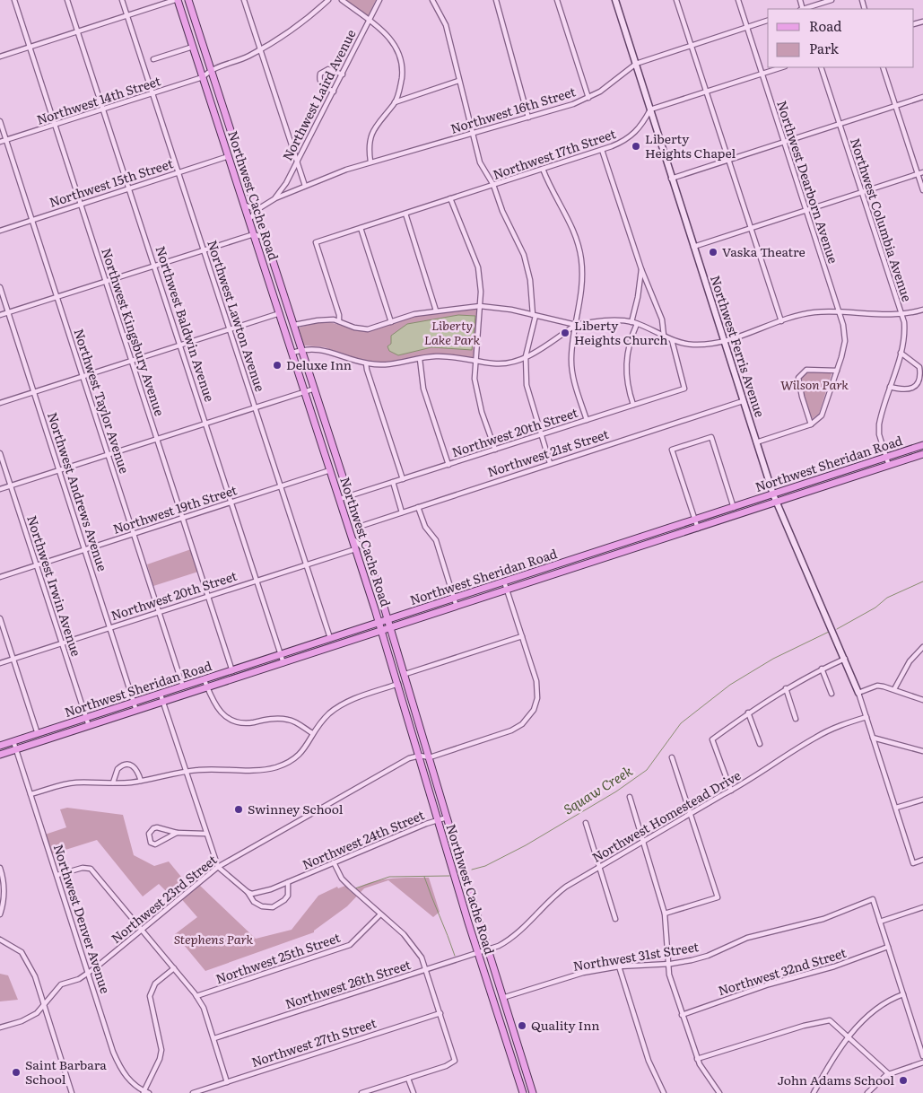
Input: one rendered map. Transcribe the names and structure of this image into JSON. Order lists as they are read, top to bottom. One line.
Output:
{"streets":{"main road":["Northwest Cache Road","Northwest Ferris Avenue","Northwest Sheridan Road"],"street":["Northwest Laird Avenue","Northwest 14th Street","Northwest 16th Street","Northwest 17th Street","Northwest Dearborn Avenue","Northwest 15th Street","Northwest Columbia Avenue","Northwest Lawton Avenue","Northwest Baldwin Avenue","Northwest Kingsbury Avenue","Northwest Taylor Avenue","Northwest 20th Street","Northwest 21st Street","Northwest Andrews Avenue","Northwest 19th Street","Northwest Irwin Avenue","Northwest Homestead Drive","Northwest 24th Street","Northwest 23rd Street","Northwest Denver Avenue","Northwest 31st Street","Northwest 25th Street","Northwest 32nd Street","Northwest 26th Street","Northwest 27th Street"]},"crossings":[["Northwest Laird Avenue","Northwest 16th Street"],["Northwest 14th Street","Northwest Cache Road"],["Northwest 14th Street","Northwest Lawton Avenue"],["Northwest 14th Street","Northwest Baldwin Avenue"],["Northwest 14th Street","Northwest Kingsbury Avenue"],["Northwest 14th Street","Northwest Taylor Avenue"],["Northwest 16th Street","Northwest Dearborn Avenue"],["Northwest 16th Street","Northwest Cache Road"],["Northwest 16th Street","Northwest Ferris Avenue"],["Northwest 17th Street","Northwest Ferris Avenue"],["Northwest 15th Street","Northwest Cache Road"],["Northwest 15th Street","Northwest Lawton Avenue"],["Northwest 15th Street","Northwest Baldwin Avenue"],["Northwest 15th Street","Northwest Kingsbury Avenue"],["Northwest 15th Street","Northwest Taylor Avenue"],["Northwest Cache Road","Northwest 20th Street"],["Northwest Cache Road","Northwest 21st Street"],["Northwest Cache Road","Northwest Sheridan Road"],["Northwest Cache Road","Northwest 19th Street"],["Northwest Cache Road","Northwest Homestead Drive"],["Northwest Cache Road","Northwest 24th Street"],["Northwest Cache Road","Northwest 23rd Street"],["Northwest Cache Road","Northwest 31st Street"],["Northwest Cache Road","Northwest 26th Street"],["Northwest Columbia Avenue","Northwest Sheridan Road"],["Northwest Lawton Avenue","Northwest 20th Street"],["Northwest Lawton Avenue","Northwest Sheridan Road"],["Northwest Lawton Avenue","Northwest 19th Street"],["Northwest Baldwin Avenue","Northwest 20th Street"],["Northwest Baldwin Avenue","Northwest Sheridan Road"],["Northwest Baldwin Avenue","Northwest 19th Street"],["Northwest Kingsbury Avenue","Northwest 20th Street"],["Northwest Kingsbury Avenue","Northwest Sheridan Road"],["Northwest Kingsbury Avenue","Northwest 19th Street"],["Northwest Ferris Avenue","Northwest 21st Street"],["Northwest Ferris Avenue","Northwest Sheridan Road"],["Northwest Taylor Avenue","Northwest 20th Street"],["Northwest Taylor Avenue","Northwest Sheridan Road"],["Northwest Taylor Avenue","Northwest 19th Street"],["Northwest 20th Street","Northwest Andrews Avenue"],["Northwest 20th Street","Northwest Irwin Avenue"],["Northwest Sheridan Road","Northwest Andrews Avenue"],["Northwest Sheridan Road","Northwest Irwin Avenue"],["Northwest Sheridan Road","Northwest Denver Avenue"],["Northwest Andrews Avenue","Northwest 19th Street"],["Northwest 19th Street","Northwest Irwin Avenue"],["Northwest Homestead Drive","Northwest 26th Street"],["Northwest 23rd Street","Northwest Denver Avenue"]],"water":["Squaw Creek"],"parks":["Liberty Lake Park","Wilson Park","Stephens Park"],"places":["Liberty Heights Chapel","Vaska Theatre","Liberty Heights Church","Deluxe Inn","Swinney School","Quality Inn","Saint Barbara School","John Adams School"],"legend":["Road","Park"]}
